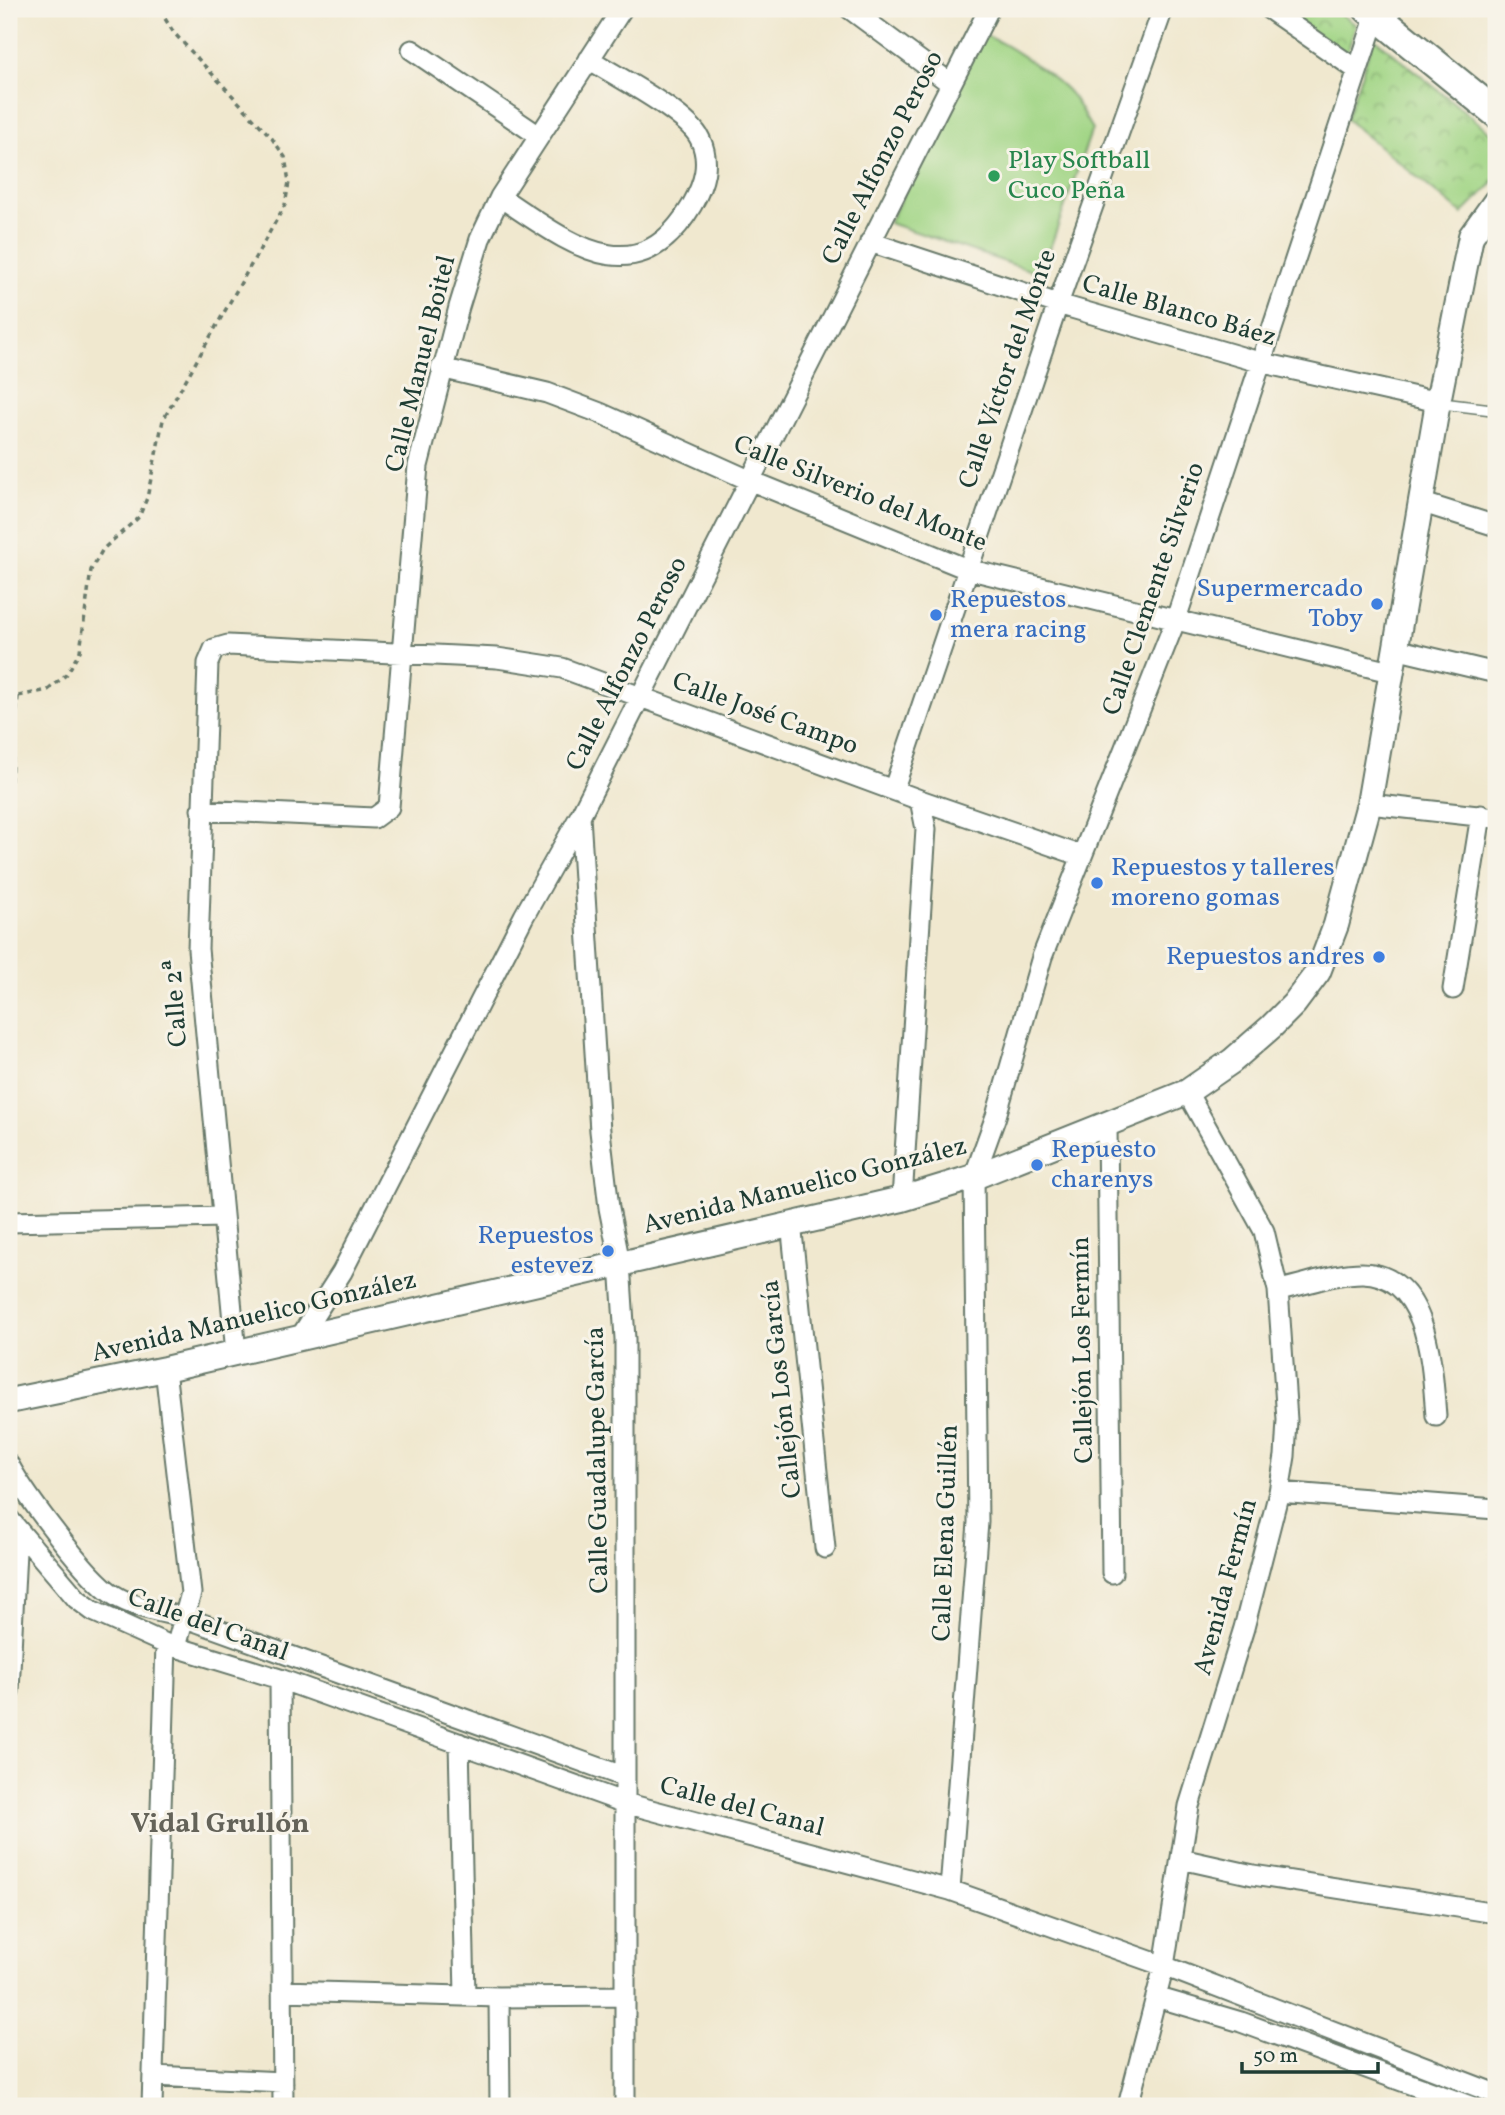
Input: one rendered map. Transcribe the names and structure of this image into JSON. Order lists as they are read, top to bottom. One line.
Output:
{"streets":{"street":["Calle Alfonzo Peroso","Calle Blanco Báez","Calle Manuel Boitel","Calle Víctor del Monte","Calle Silverio del Monte","Calle Clemente Silverio","Calle José Campo","Calle 2ª","Avenida Manuelico González","Callejón Los Fermín","Callejón Los García","Calle Guadalupe García","Calle Elena Guillén","Avenida Fermín","Calle del Canal"]},"crossings":[["Calle Alfonzo Peroso","Calle Blanco Báez"],["Calle Alfonzo Peroso","Calle Silverio del Monte"],["Calle Alfonzo Peroso","Calle José Campo"],["Calle Alfonzo Peroso","Avenida Manuelico González"],["Calle Alfonzo Peroso","Calle Guadalupe García"],["Calle Blanco Báez","Calle Víctor del Monte"],["Calle Blanco Báez","Calle Clemente Silverio"],["Calle Blanco Báez","Avenida Manuelico González"],["Calle Manuel Boitel","Calle Silverio del Monte"],["Calle Manuel Boitel","Calle José Campo"],["Calle Manuel Boitel","Calle 2ª"],["Calle Víctor del Monte","Calle Silverio del Monte"],["Calle Víctor del Monte","Calle José Campo"],["Calle Silverio del Monte","Calle Clemente Silverio"],["Calle Silverio del Monte","Avenida Manuelico González"],["Calle Clemente Silverio","Calle José Campo"],["Calle Clemente Silverio","Avenida Manuelico González"],["Calle Clemente Silverio","Calle Elena Guillén"],["Calle José Campo","Calle 2ª"],["Calle 2ª","Avenida Manuelico González"],["Avenida Manuelico González","Callejón Los Fermín"],["Avenida Manuelico González","Callejón Los García"],["Avenida Manuelico González","Calle Guadalupe García"],["Avenida Manuelico González","Calle Elena Guillén"],["Avenida Manuelico González","Avenida Fermín"],["Calle Guadalupe García","Calle del Canal"],["Calle Elena Guillén","Calle del Canal"],["Avenida Fermín","Calle del Canal"]],"districts":["Vidal Grullón"],"places":["Play Softball Cuco Peña","Supermercado Toby","Repuestos mera racing","Repuestos y talleres moreno gomas","Repuestos andres","Repuesto charenys","Repuestos estevez"],"scale_bar":"50 m"}
